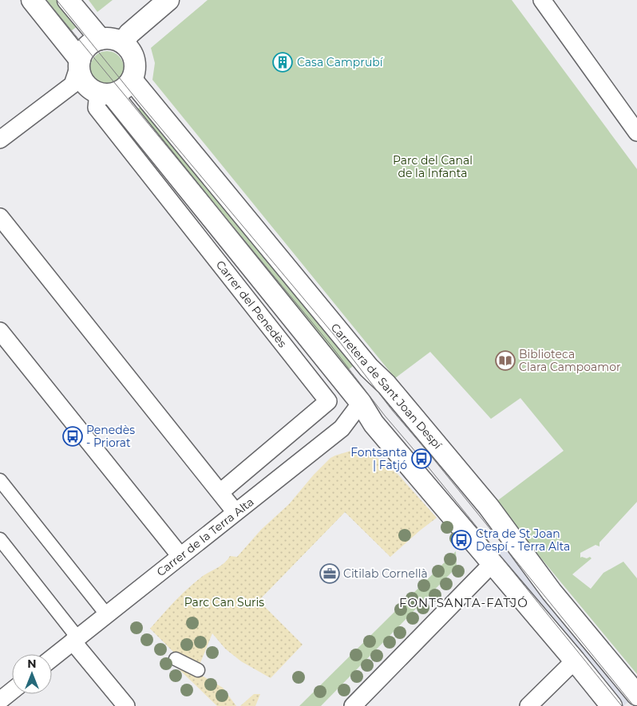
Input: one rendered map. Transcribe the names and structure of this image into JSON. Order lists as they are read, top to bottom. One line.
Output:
{"streets":{"street":["Carrer del Penedès","Carretera de Sant Joan Despí","Carrer de la Terra Alta"]},"crossings":[["Carrer del Penedès","Carretera de Sant Joan Despí"]],"districts":["FONTSANTA-FATJÓ"],"parks":["Parc del Canal de la Infanta","Parc Can Suris"],"places":{"building":["Casa Camprubí"],"library":["Biblioteca Clara Campoamor"],"bus stop":["Penedès - Priorat","Fontsanta | Fatjó","Ctra de St Joan Despí - Terra Alta"],"office":["Citilab Cornellà"]},"north":"top"}
